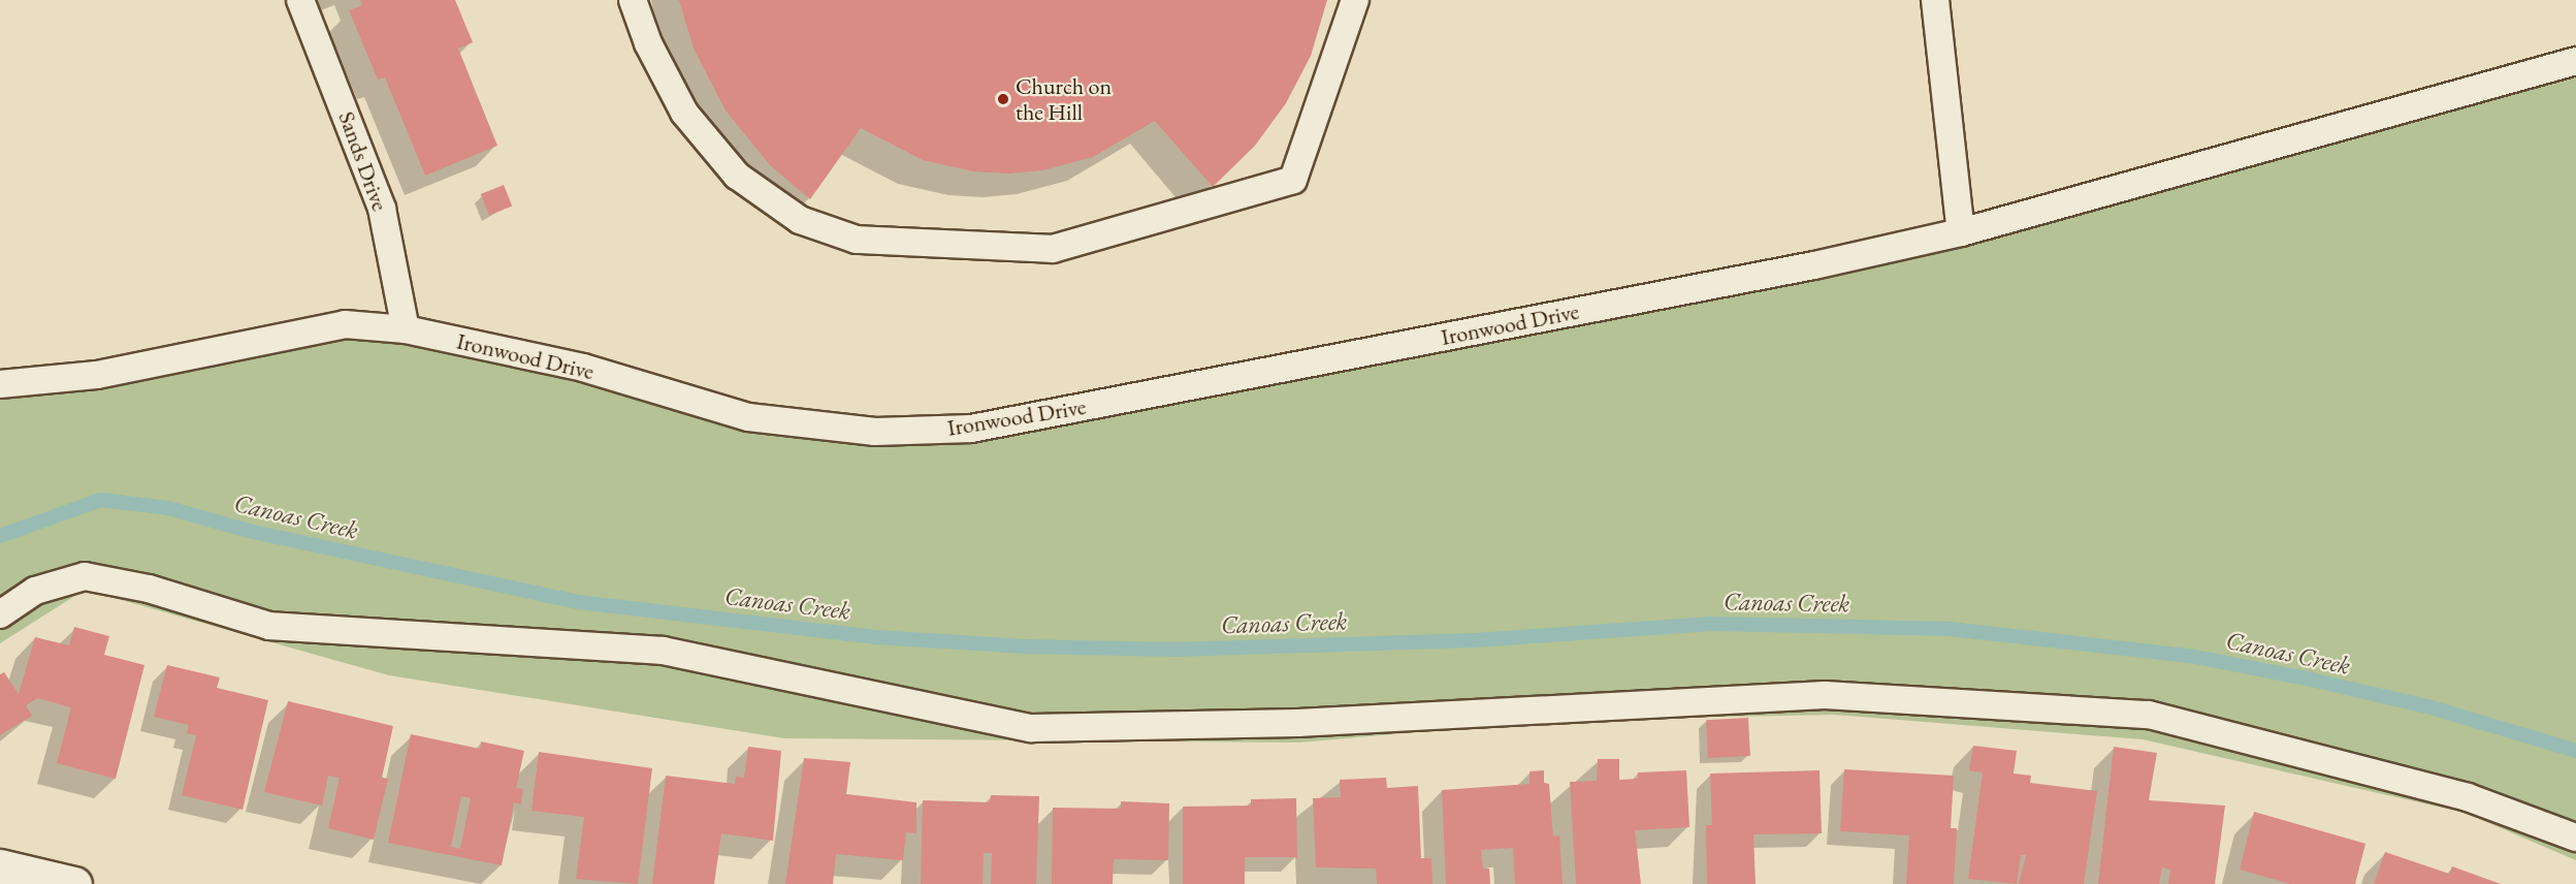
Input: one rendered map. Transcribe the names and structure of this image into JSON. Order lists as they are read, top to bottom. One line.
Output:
{"streets":{"lane":["Sands Drive","Ironwood Drive"]},"crossings":[["Sands Drive","Ironwood Drive"]],"water":["Canoas Creek"],"places":["Church on the Hill"]}
